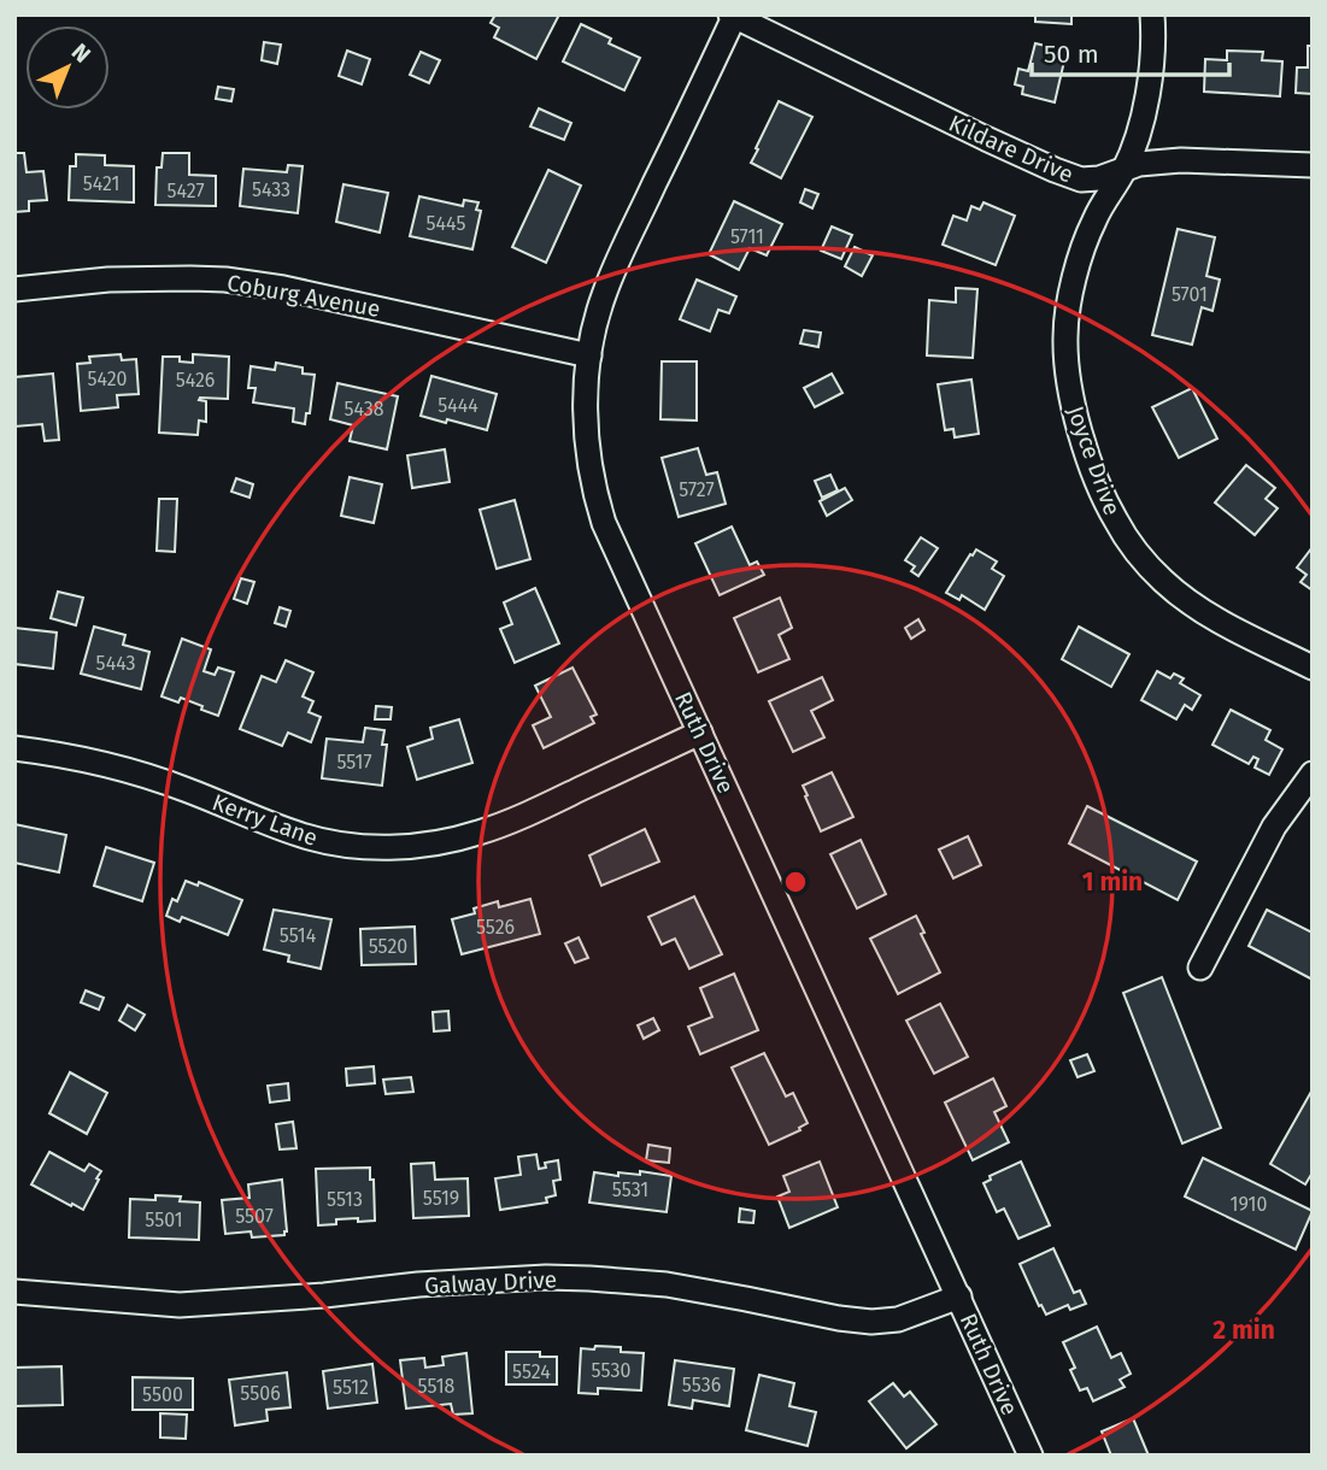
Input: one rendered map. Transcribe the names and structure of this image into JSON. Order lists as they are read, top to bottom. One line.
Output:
{"streets":{"street":["Kildare Drive","Coburg Avenue","Joyce Drive","Ruth Drive","Kerry Lane","Galway Drive"]},"crossings":[["Kildare Drive","Joyce Drive"],["Kildare Drive","Ruth Drive"],["Coburg Avenue","Ruth Drive"],["Ruth Drive","Kerry Lane"],["Ruth Drive","Galway Drive"]],"house_numbers":["5421","5433","5427","5445","5711","5701","5420","5426","5444","5438","5727","5443","5517","5526","5514","5520","5531","5519","5513","1910","5507","5501","5530","5524","5536","5518","5512","5506","5500"],"scale_bar":"50 m","north":"top right","rings":["1 min","2 min"]}
